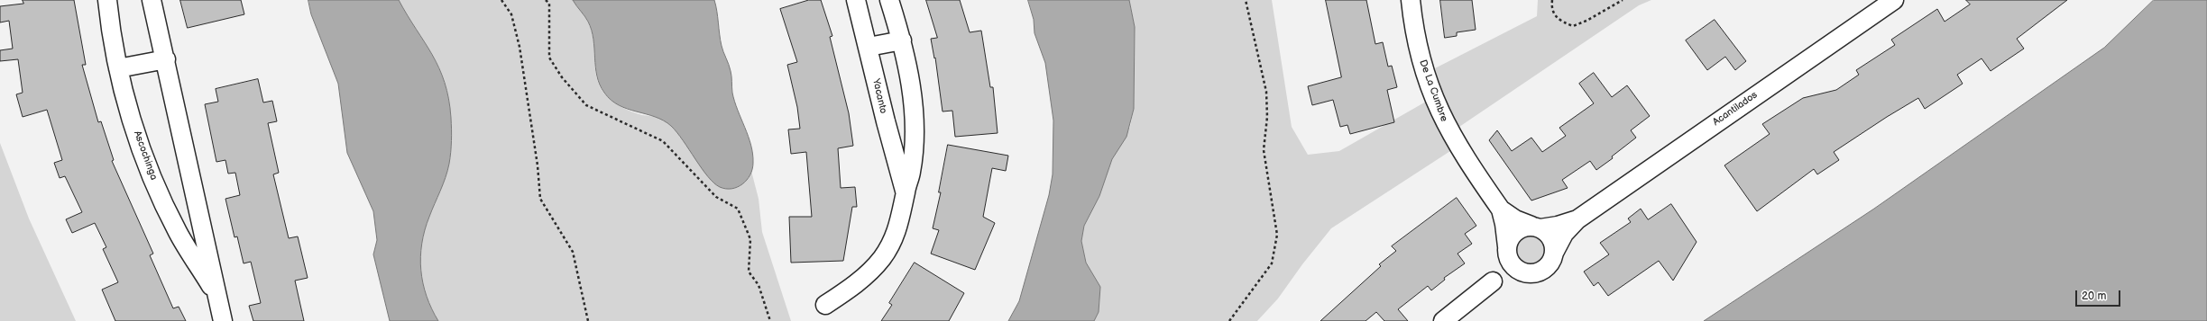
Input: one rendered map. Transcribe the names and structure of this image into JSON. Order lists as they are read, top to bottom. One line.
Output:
{"streets":{"street":["De La Cumbre","Yacanto","Acantilados","Ascochinga"]},"scale_bar":"20 m"}
